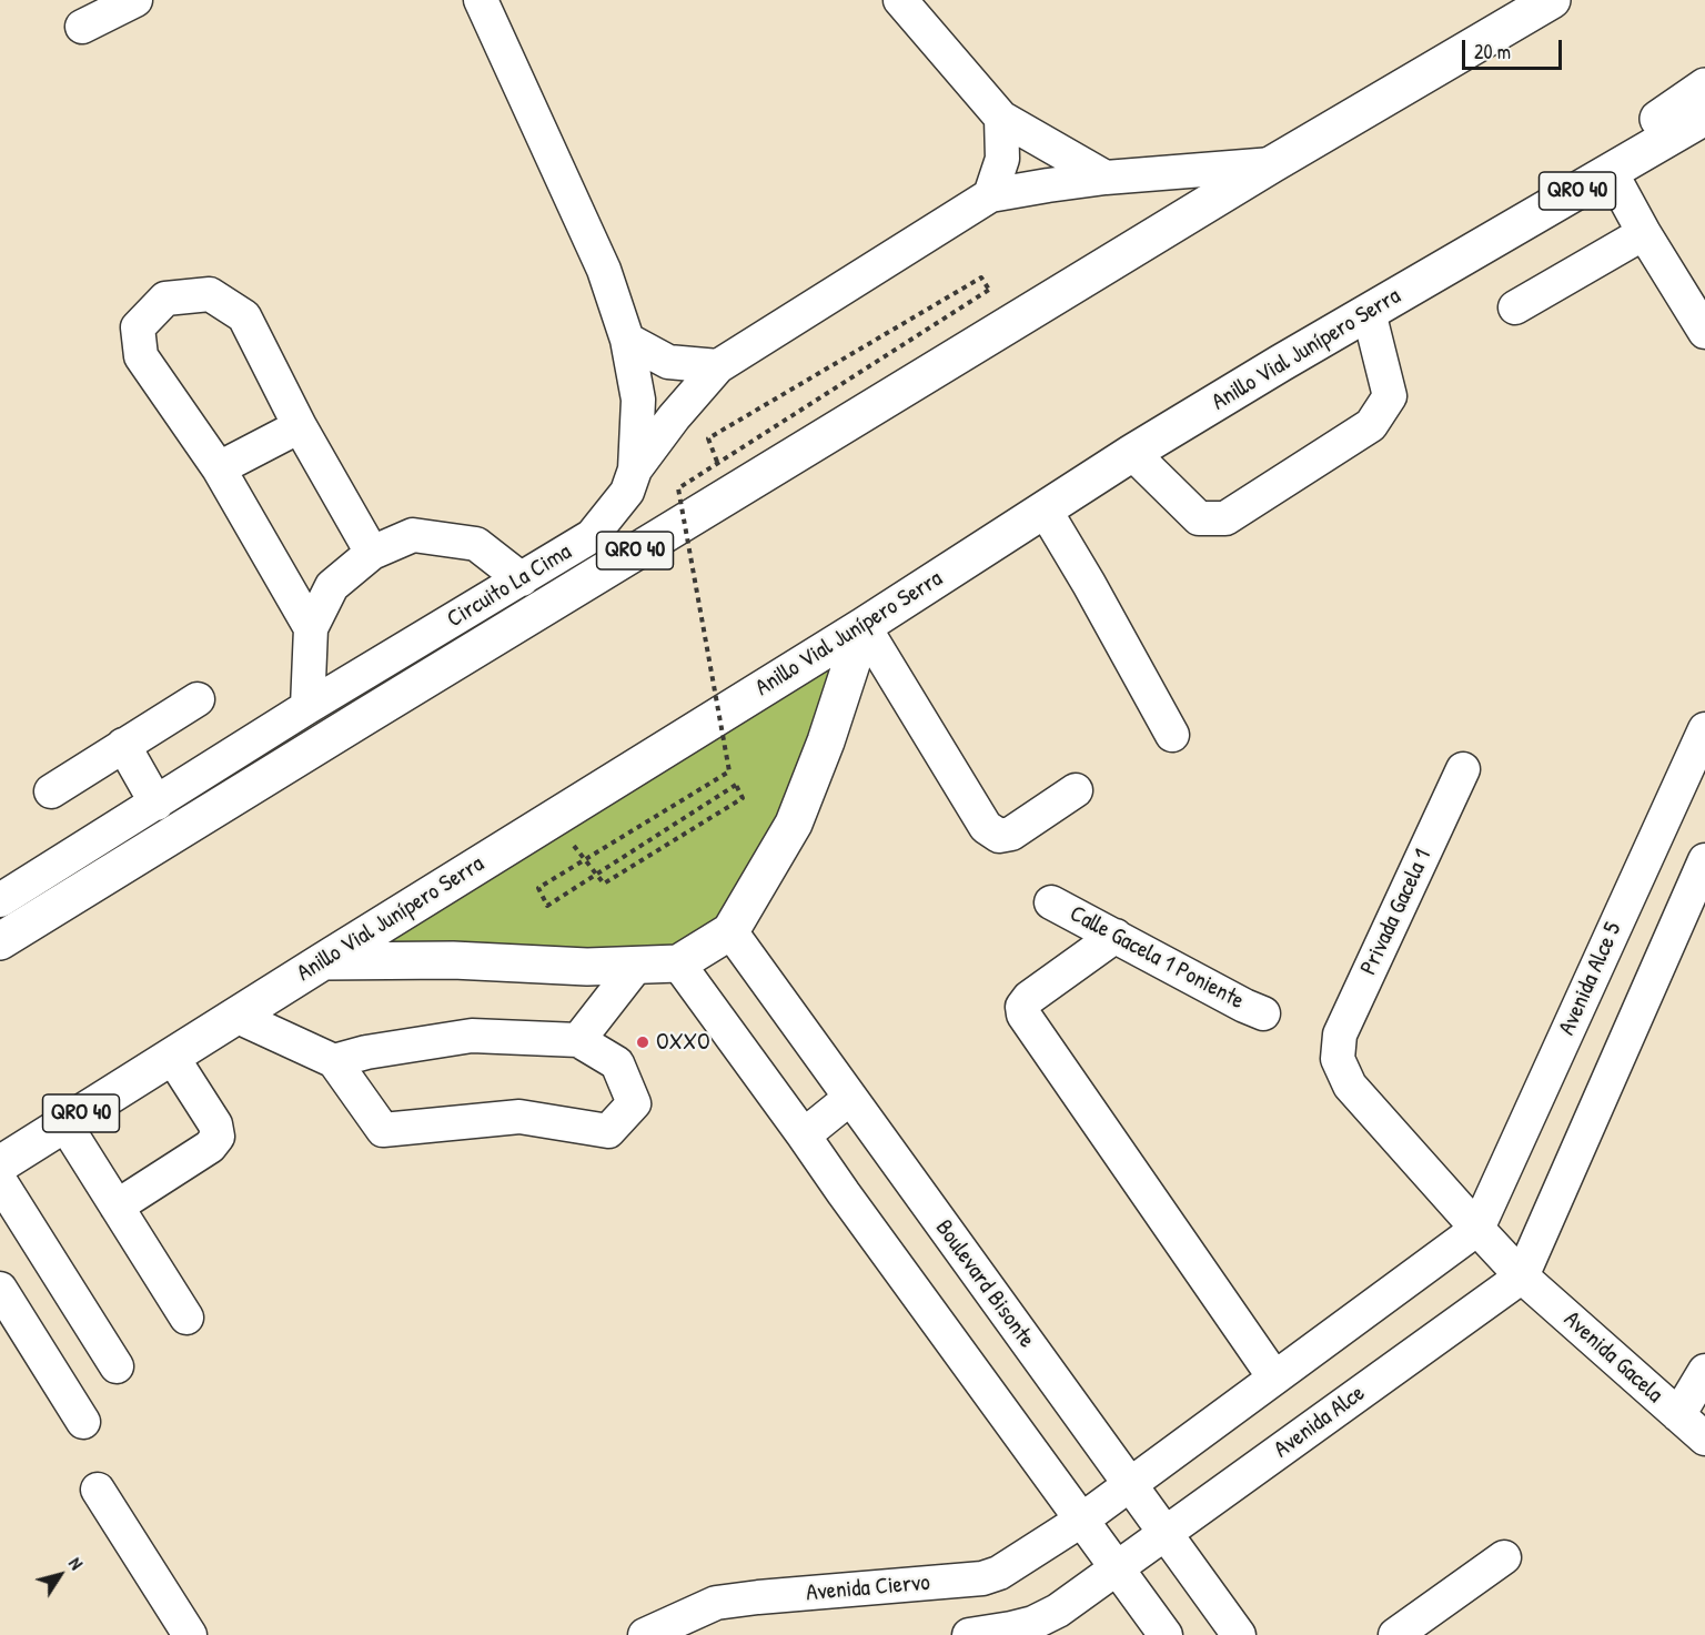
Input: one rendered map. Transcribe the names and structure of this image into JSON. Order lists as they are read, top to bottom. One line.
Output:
{"streets":{"highway":["QRO 40","Anillo Vial Junípero Serra"],"street":["Circuito La Cima","Privada Gacela 1","Calle Gacela 1 Poniente","Avenida Alce 5","Boulevard Bisonte","Avenida Gacela","Avenida Alce","Avenida Ciervo"]},"crossings":[["Privada Gacela 1","Avenida Alce 5"],["Privada Gacela 1","Avenida Gacela"],["Avenida Alce 5","Avenida Gacela"],["Boulevard Bisonte","Avenida Alce"],["Avenida Gacela","Avenida Alce"]],"places":["OXXO"],"scale_bar":"20 m","north":"top right"}
